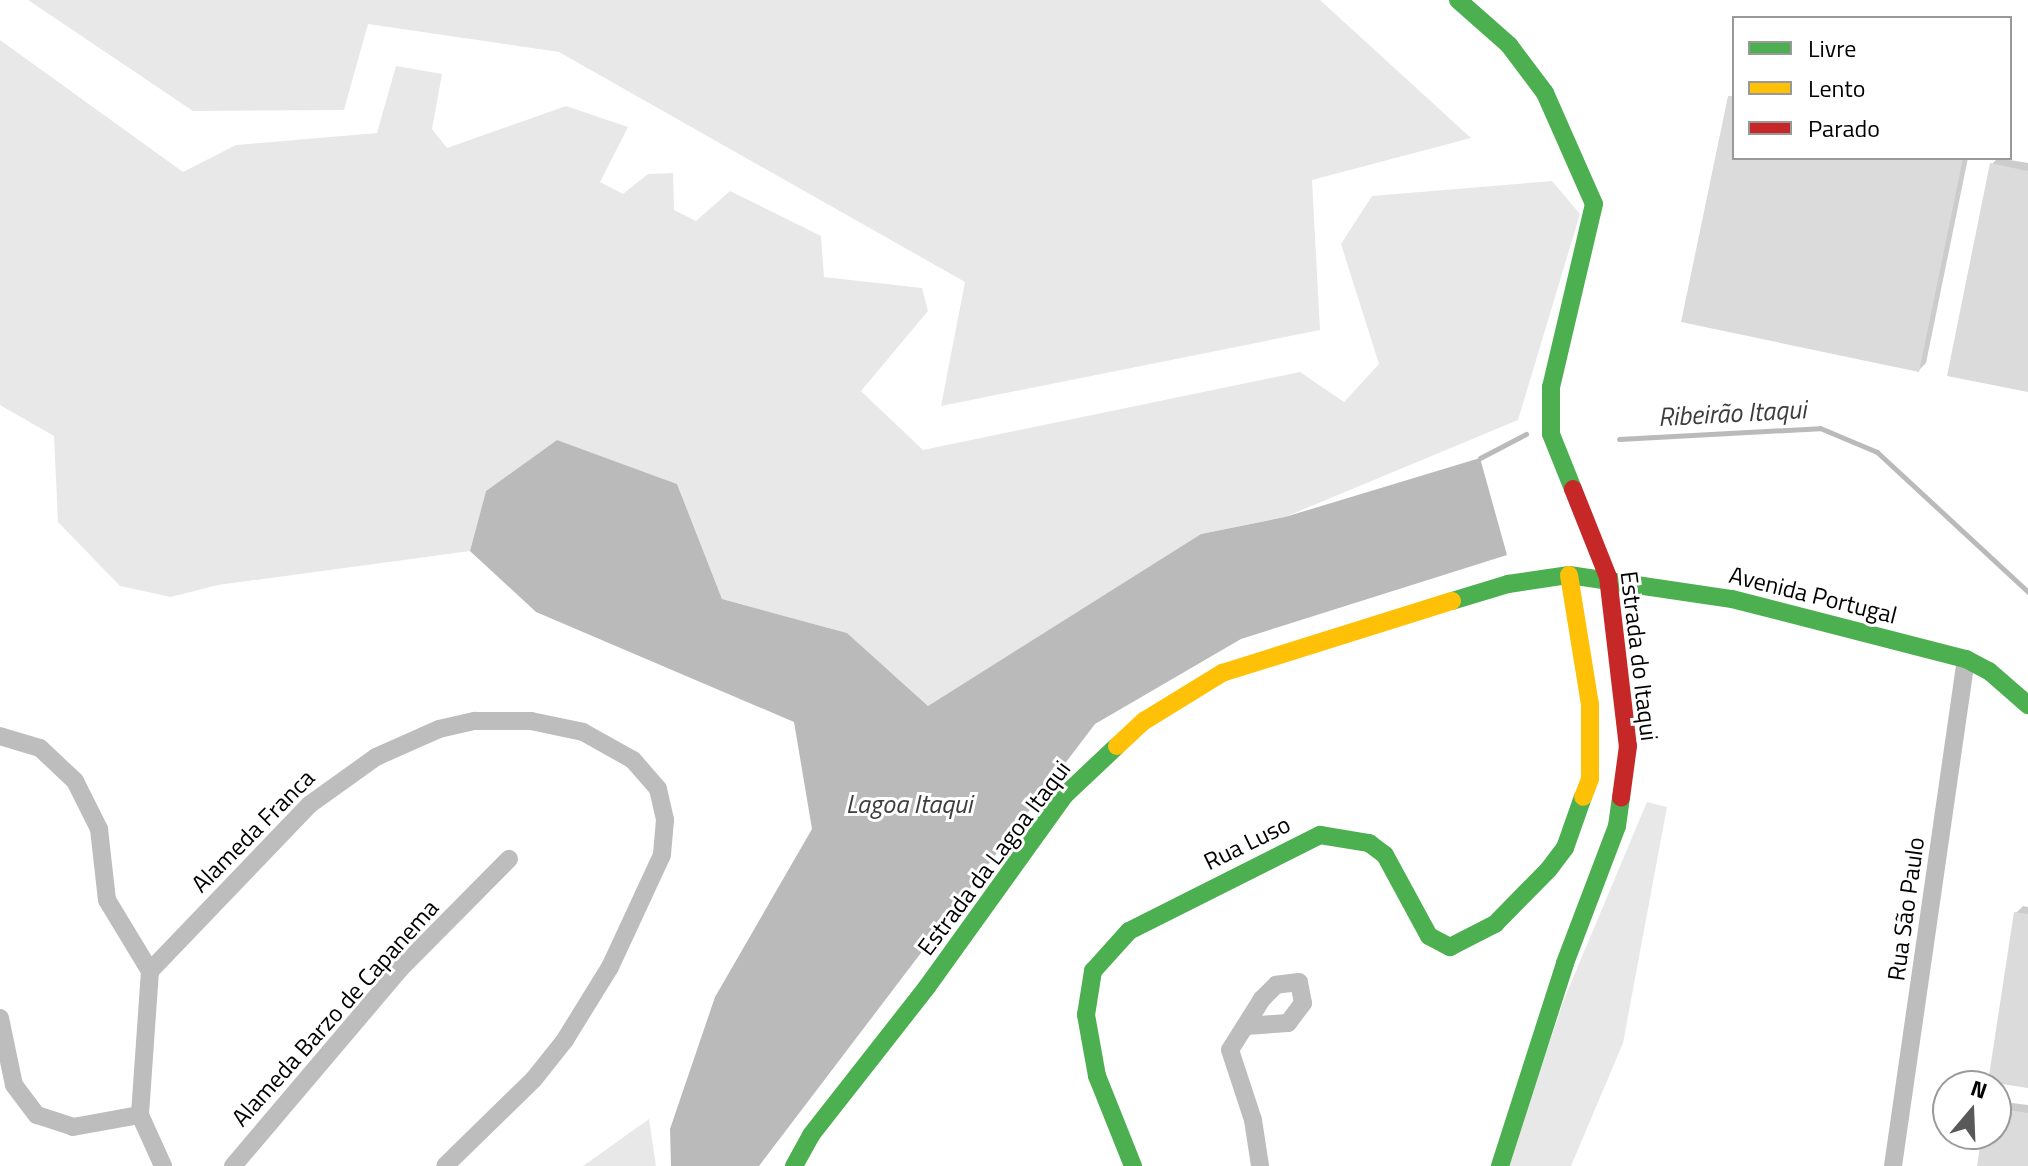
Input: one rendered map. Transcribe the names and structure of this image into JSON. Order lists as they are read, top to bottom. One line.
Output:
{"streets":{"street":["Avenida Portugal","Estrada do Itaqui","Alameda Franca","Rua Luso","Estrada da Lagoa Itaqui","Rua São Paulo","Alameda Barzo de Capanema"]},"crossings":[["Avenida Portugal","Estrada do Itaqui"],["Avenida Portugal","Rua Luso"],["Avenida Portugal","Estrada da Lagoa Itaqui"],["Avenida Portugal","Rua São Paulo"],["Rua Luso","Estrada da Lagoa Itaqui"]],"water":["Ribeirão Itaqui","Lagoa Itaqui"],"legend":["Livre","Lento","Parado"],"north":"top"}
